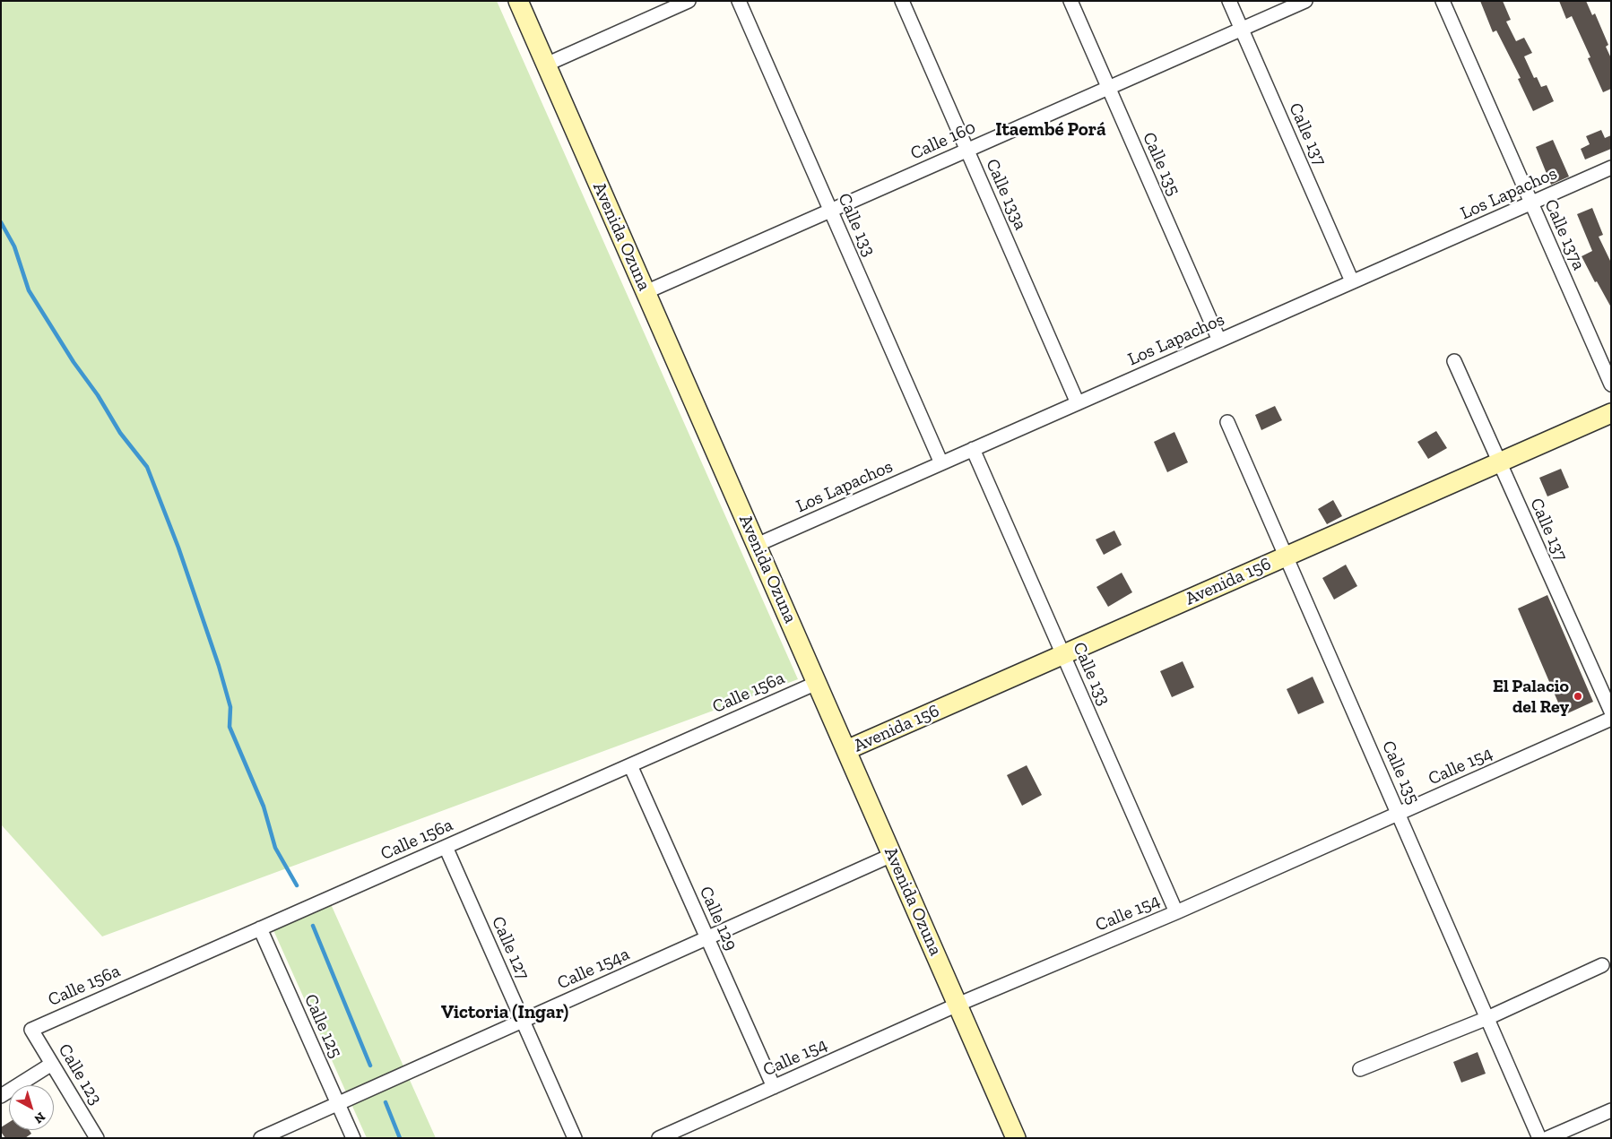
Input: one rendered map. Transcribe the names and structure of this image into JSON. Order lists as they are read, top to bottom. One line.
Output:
{"streets":{"main road":["Avenida Ozuna","Avenida 156"],"street":["Calle 137","Calle 160","Calle 135","Los Lapachos","Calle 133a","Calle 133","Calle 137a","Calle 156a","Calle 154","Calle 129","Calle 127","Calle 154a","Calle 125","Calle 123"]},"crossings":[["Calle 137","Calle 160"],["Calle 137","Los Lapachos"],["Calle 137","Avenida 156"],["Calle 160","Calle 135"],["Calle 160","Calle 133a"],["Calle 160","Calle 133"],["Calle 160","Avenida Ozuna"],["Calle 135","Los Lapachos"],["Calle 135","Avenida 156"],["Calle 135","Calle 154"],["Los Lapachos","Calle 133a"],["Los Lapachos","Calle 133"],["Los Lapachos","Calle 137a"],["Los Lapachos","Avenida Ozuna"],["Calle 133","Avenida 156"],["Calle 133","Calle 154"],["Avenida Ozuna","Avenida 156"],["Avenida Ozuna","Calle 156a"],["Avenida Ozuna","Calle 154"],["Avenida Ozuna","Calle 154a"],["Calle 156a","Calle 129"],["Calle 156a","Calle 127"],["Calle 156a","Calle 125"],["Calle 156a","Calle 123"],["Calle 154","Calle 129"],["Calle 129","Calle 154a"],["Calle 127","Calle 154a"],["Calle 154a","Calle 125"]],"districts":["Itaembé Porá","Victoria (Ingar)"],"places":["El Palacio del Rey"],"north":"bottom right"}
